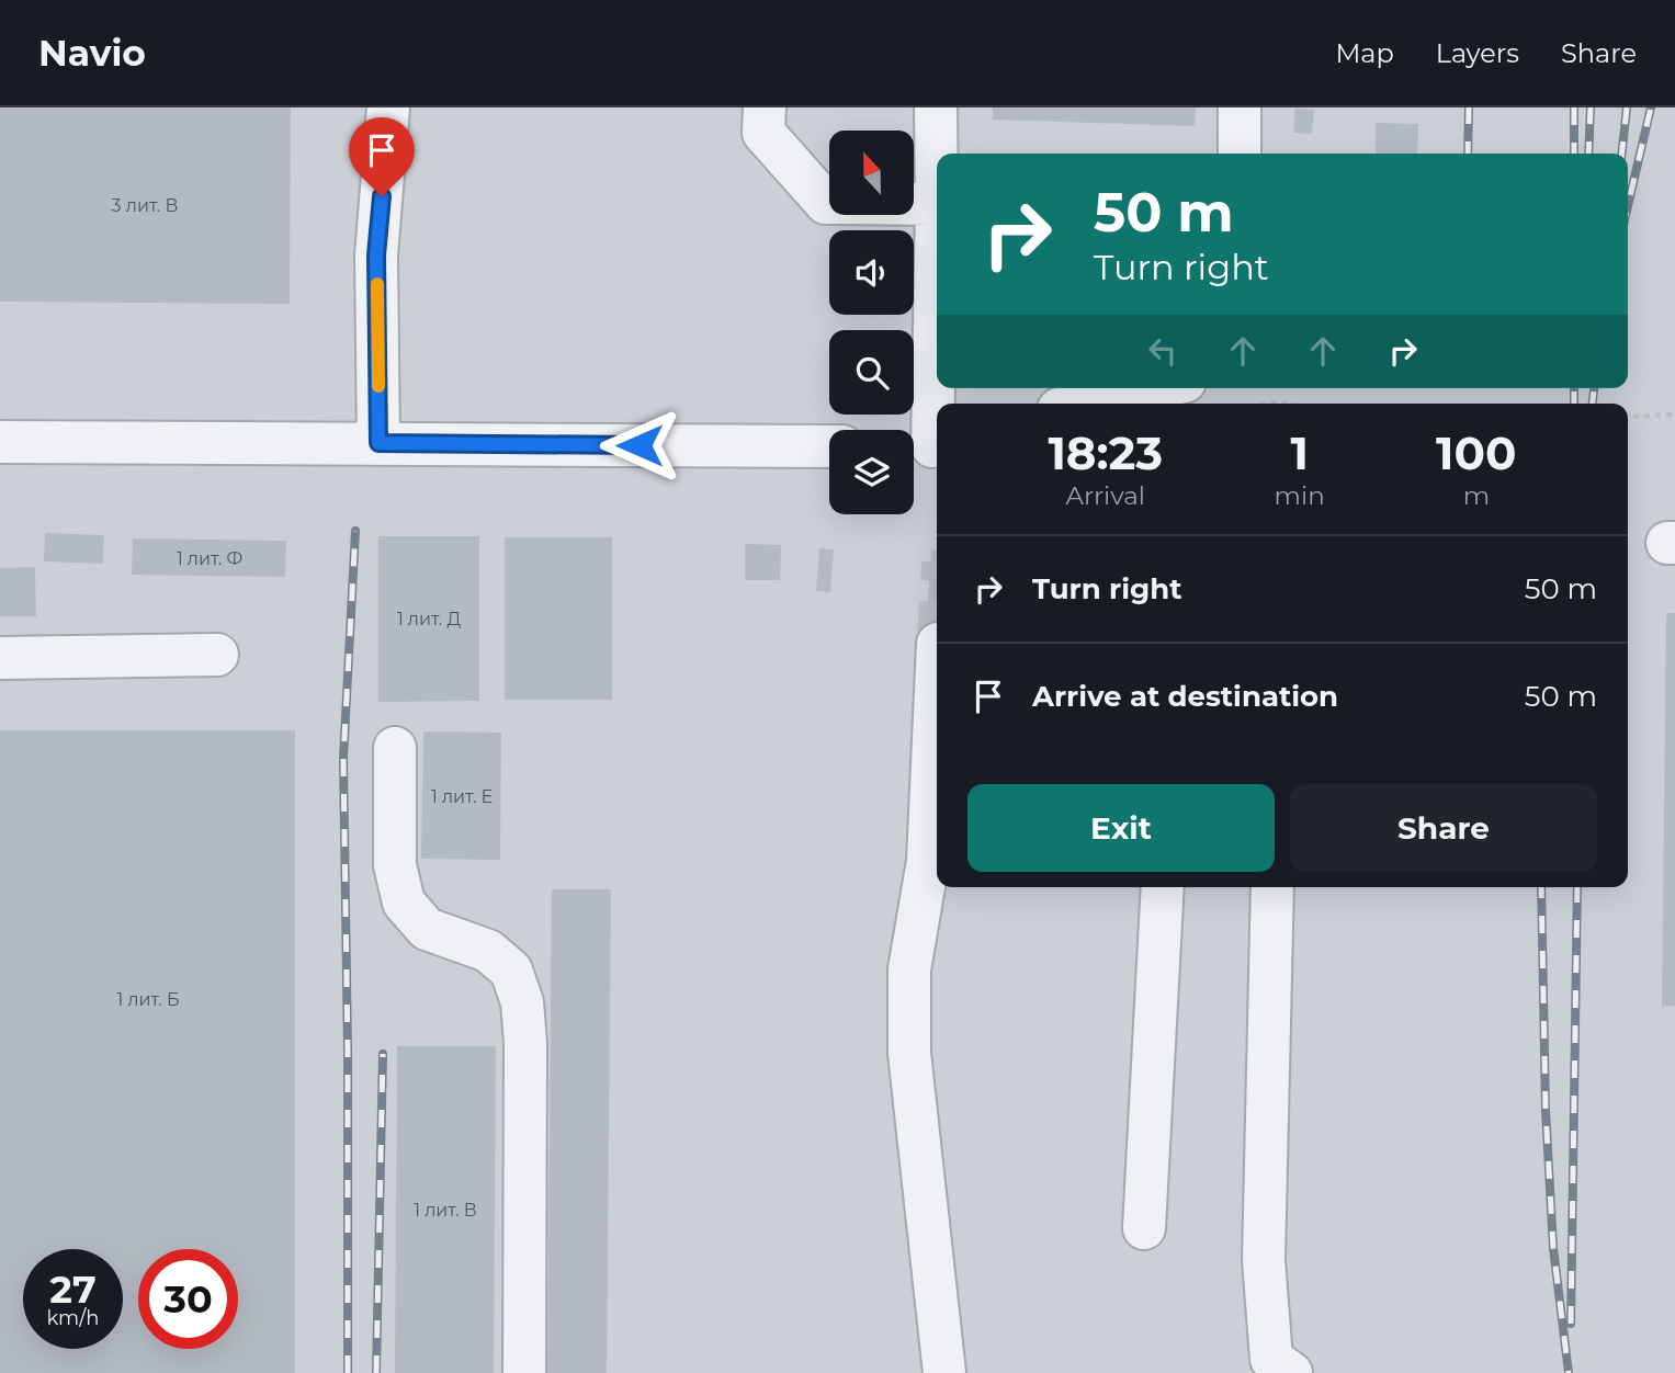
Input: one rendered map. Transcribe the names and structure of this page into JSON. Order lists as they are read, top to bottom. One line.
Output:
{"house_numbers":["3 лит. В","1 лит. Ф","1 лит. Д","1 лит. Е","1 лит. Б","1 лит. В"],"north":"top","page":{"header":"Navio","nav":["Map","Layers","Share"],"turn":["50 m","Turn right"],"eta":["18:23","Arrival","1","min","100","m"],"list":[{"name":"Turn right","value":"50 m"},{"name":"Arrive at destination","value":"50 m"}],"buttons":["Exit","Share"],"speed":"27 km/h","limit":"30"}}
